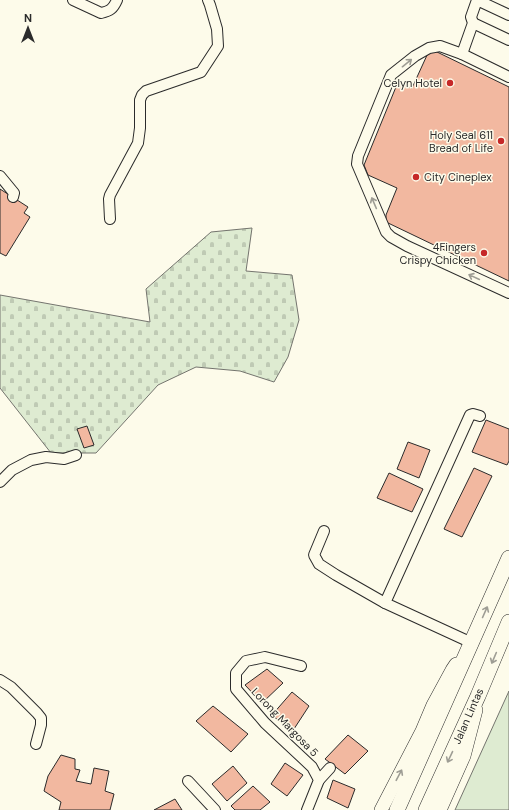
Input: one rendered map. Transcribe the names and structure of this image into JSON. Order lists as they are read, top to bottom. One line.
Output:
{"streets":{"highway":["Jalan Lintas"],"street":["Lorong Margosa 5"]},"places":["Celyn Hotel","Holy Seal 611 Bread of Life","City Cineplex","4Fingers Crispy Chicken"],"north":"top"}
